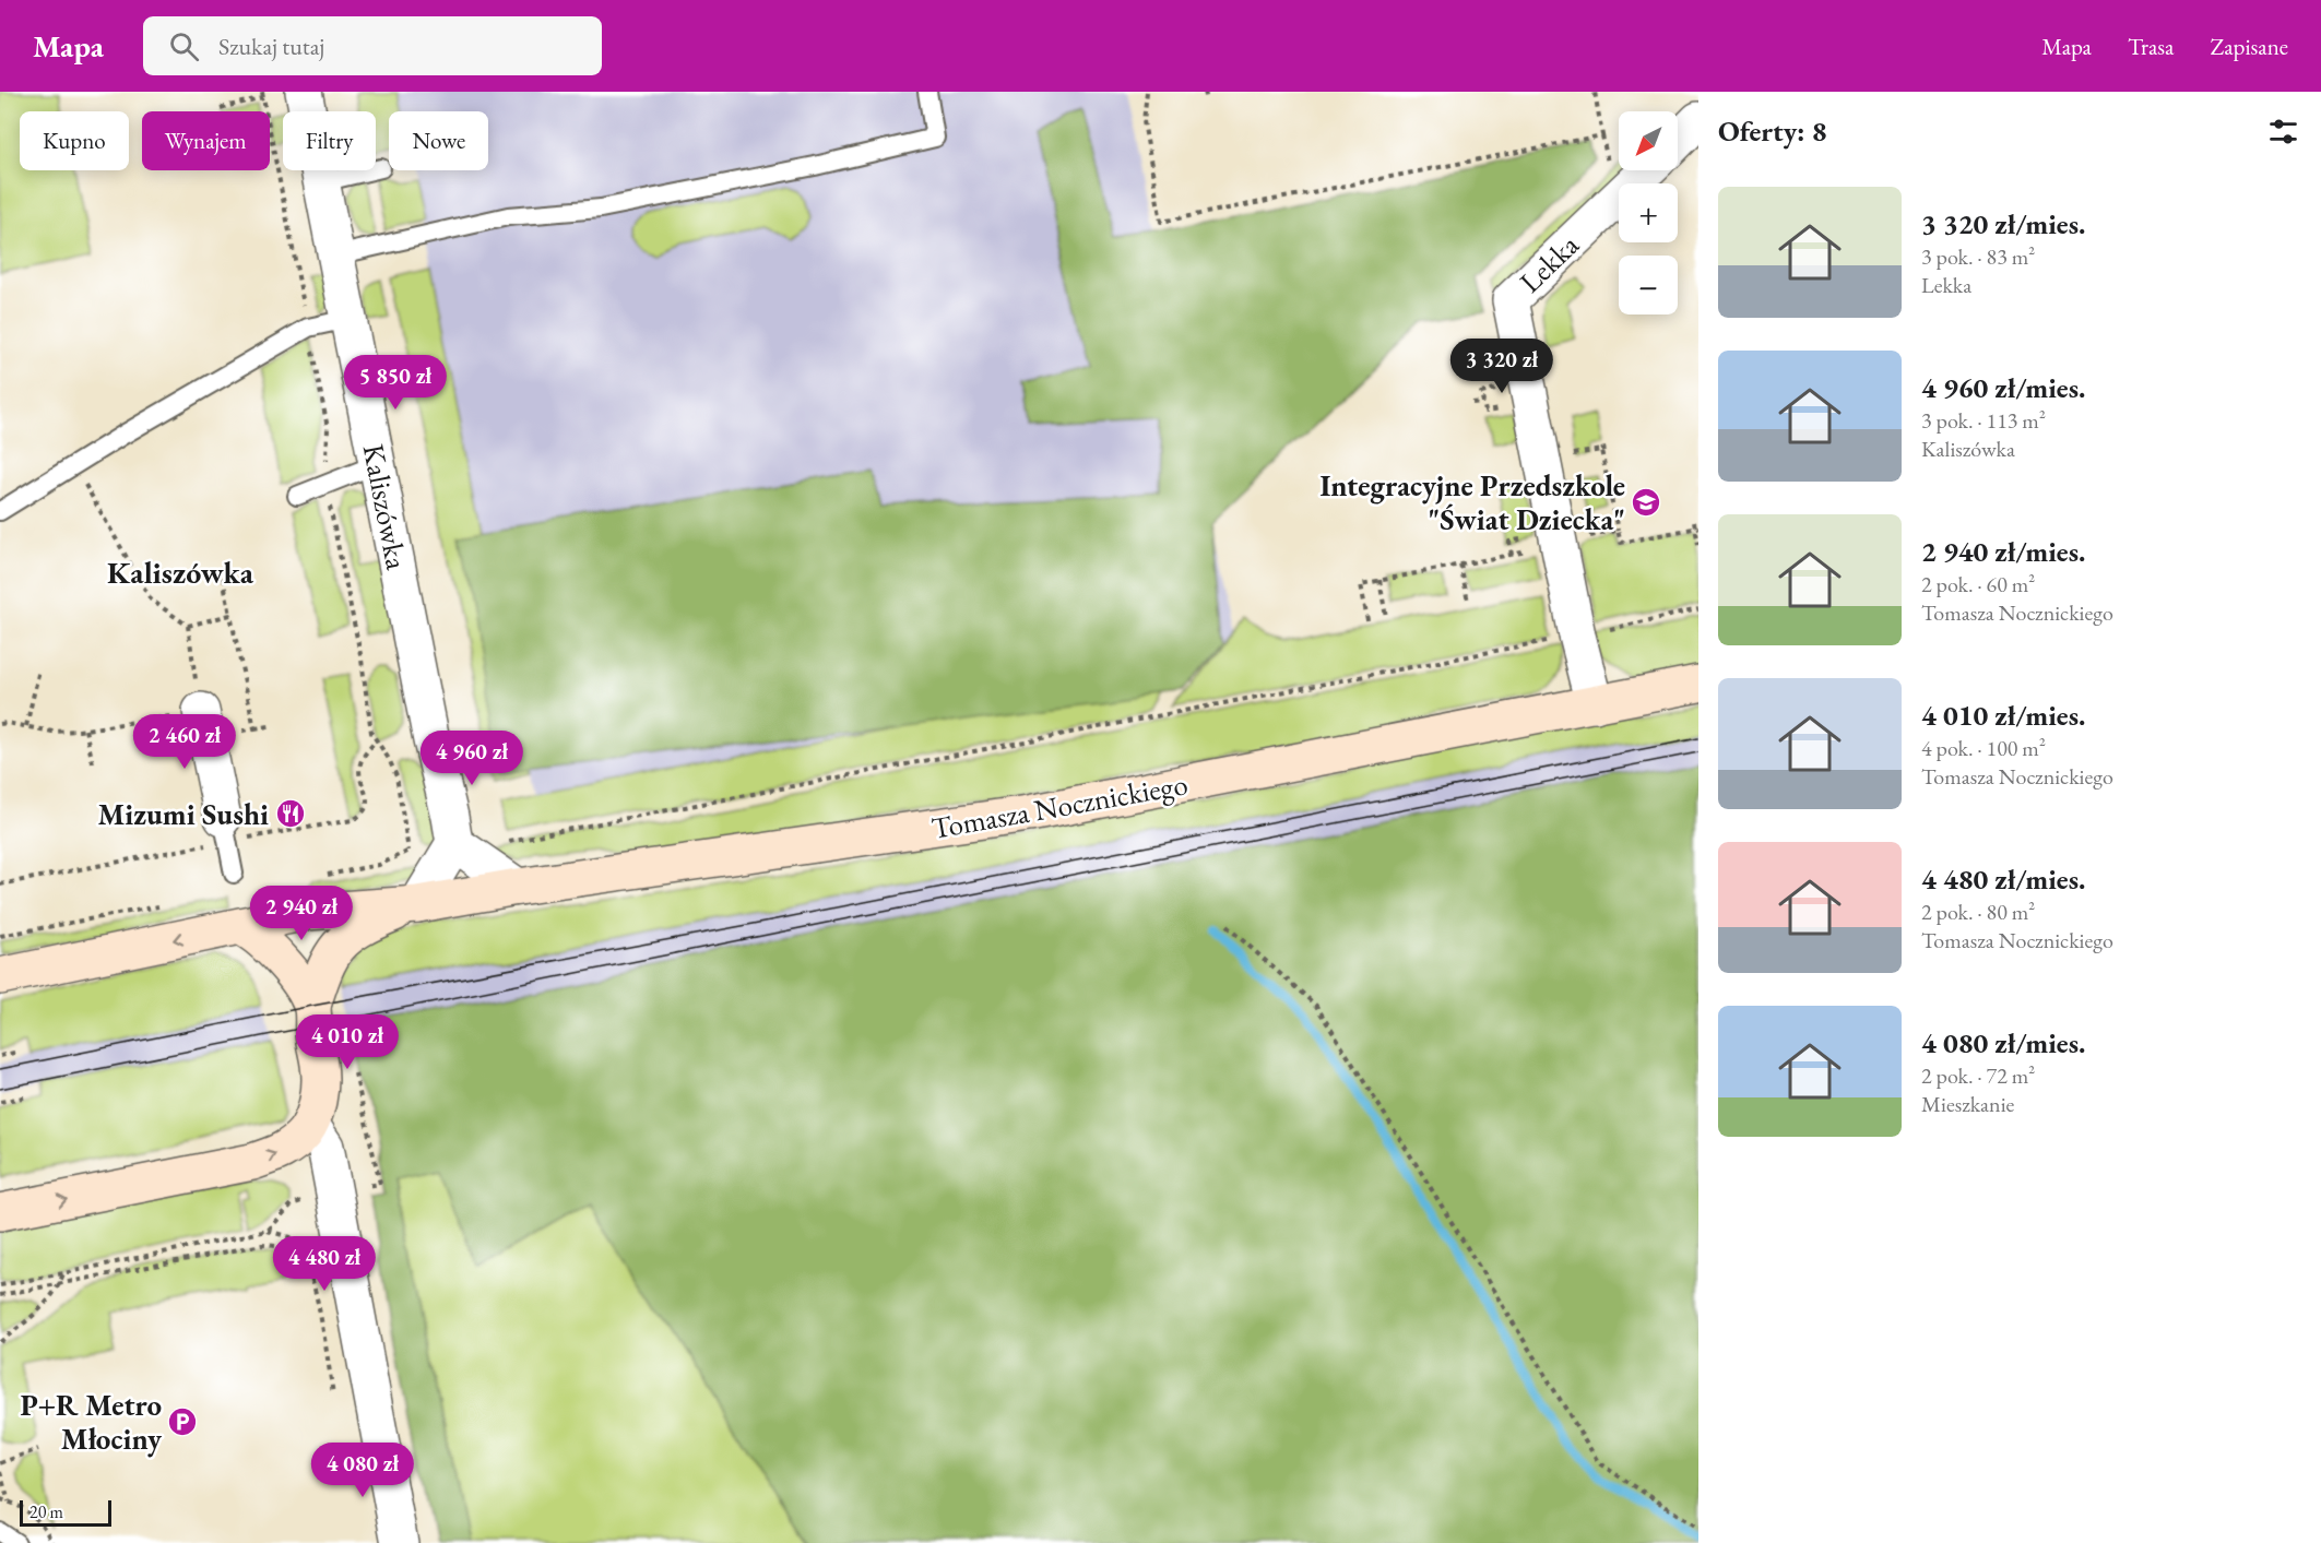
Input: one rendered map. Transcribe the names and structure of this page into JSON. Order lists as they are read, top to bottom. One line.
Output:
{"streets":{"street":["Lekka","Kaliszówka","Tomasza Nocznickiego"]},"crossings":[["Lekka","Tomasza Nocznickiego"]],"districts":["Kaliszówka"],"places":{"school or university":["Integracyjne Przedszkole \"Świat Dziecka\""],"restaurant":["Mizumi Sushi"],"parking":["P+R Metro Młociny"]},"scale_bar":"20 m","north":"bottom left","page":{"header":"Mapa","search":"Szukaj tutaj","nav":["Mapa","Trasa","Zapisane"],"heading":"Oferty: 8","map_buttons":["+","−"],"chip":["Kupno","Wynajem","Filtry","Nowe"],"list":[{"name":"3 320 zł/mies.","note":"3 pok. · 83 m² · Lekka"},{"name":"4 960 zł/mies.","note":"3 pok. · 113 m² · Kaliszówka"},{"name":"2 940 zł/mies.","note":"2 pok. · 60 m² · Tomasza Nocznickiego"},{"name":"4 010 zł/mies.","note":"4 pok. · 100 m² · Tomasza Nocznickiego"},{"name":"4 480 zł/mies.","note":"2 pok. · 80 m² · Tomasza Nocznickiego"},{"name":"4 080 zł/mies.","note":"2 pok. · 72 m² · Mieszkanie"}],"price":["3 320 zł","5 850 zł","2 460 zł","4 960 zł","2 940 zł","4 010 zł","4 480 zł","4 080 zł"],"scale":"20 m"}}
